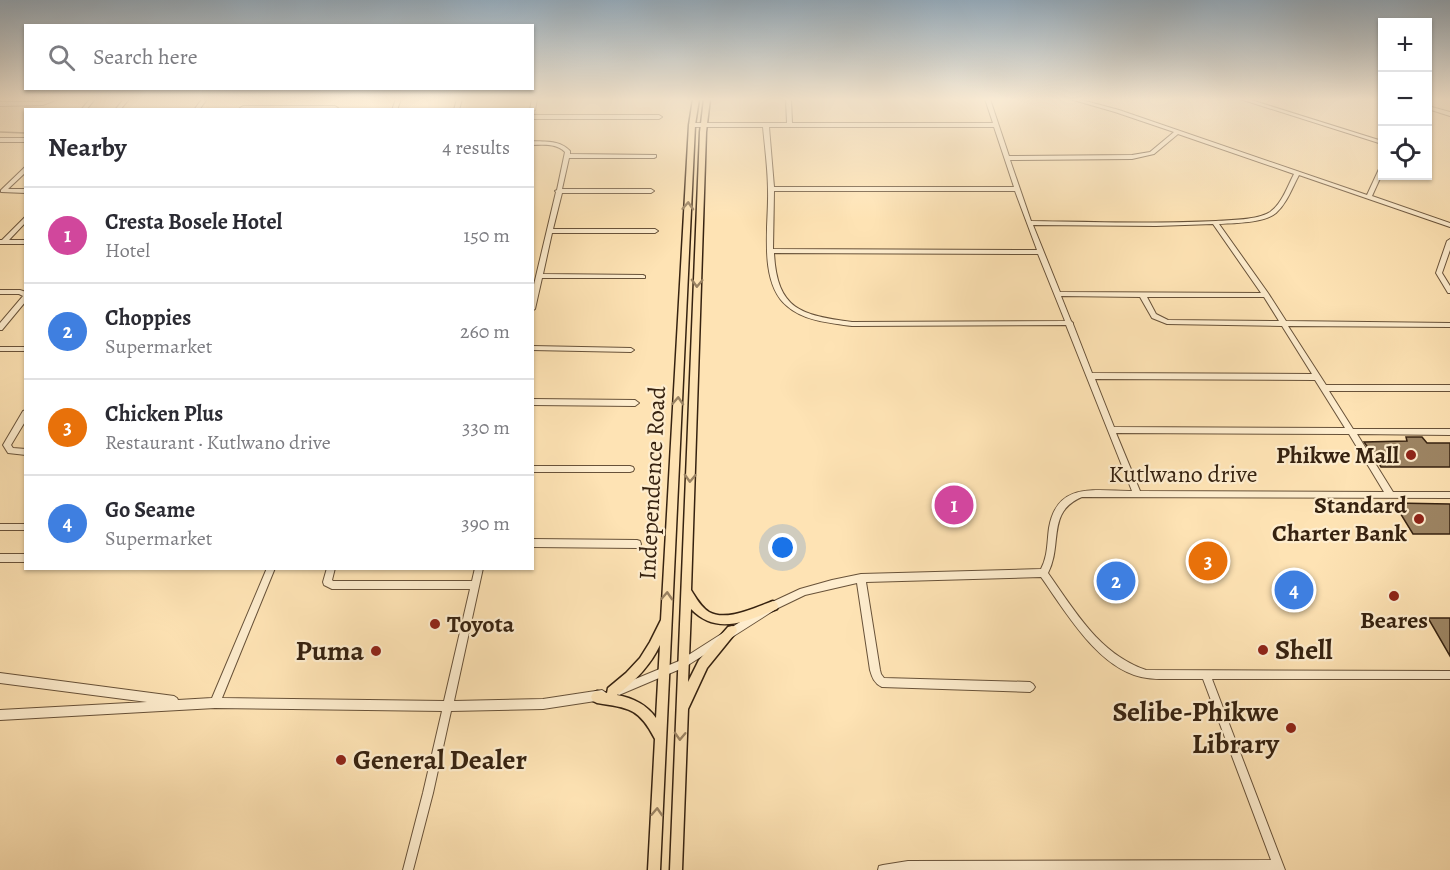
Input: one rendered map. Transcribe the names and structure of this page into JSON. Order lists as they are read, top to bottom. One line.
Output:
{"streets":{"main road":["Independence Road"],"street":["Kutlwano drive"]},"places":["Phikwe Mall","Standard Charter Bank","Beares","Toyota","Shell","Puma","Selibe-Phikwe Library","General Dealer"],"page":{"map_buttons":["+","−"],"search":"Search here","heading":["Nearby","4 results"],"list":[{"mark":"1","name":"Cresta Bosele Hotel","note":"Hotel","value":"150 m"},{"mark":"2","name":"Choppies","note":"Supermarket","value":"260 m"},{"mark":"3","name":"Chicken Plus","note":"Restaurant · Kutlwano drive","value":"330 m"},{"mark":"4","name":"Go Seame","note":"Supermarket","value":"390 m"}],"pins":["1","3","2","4"]}}
